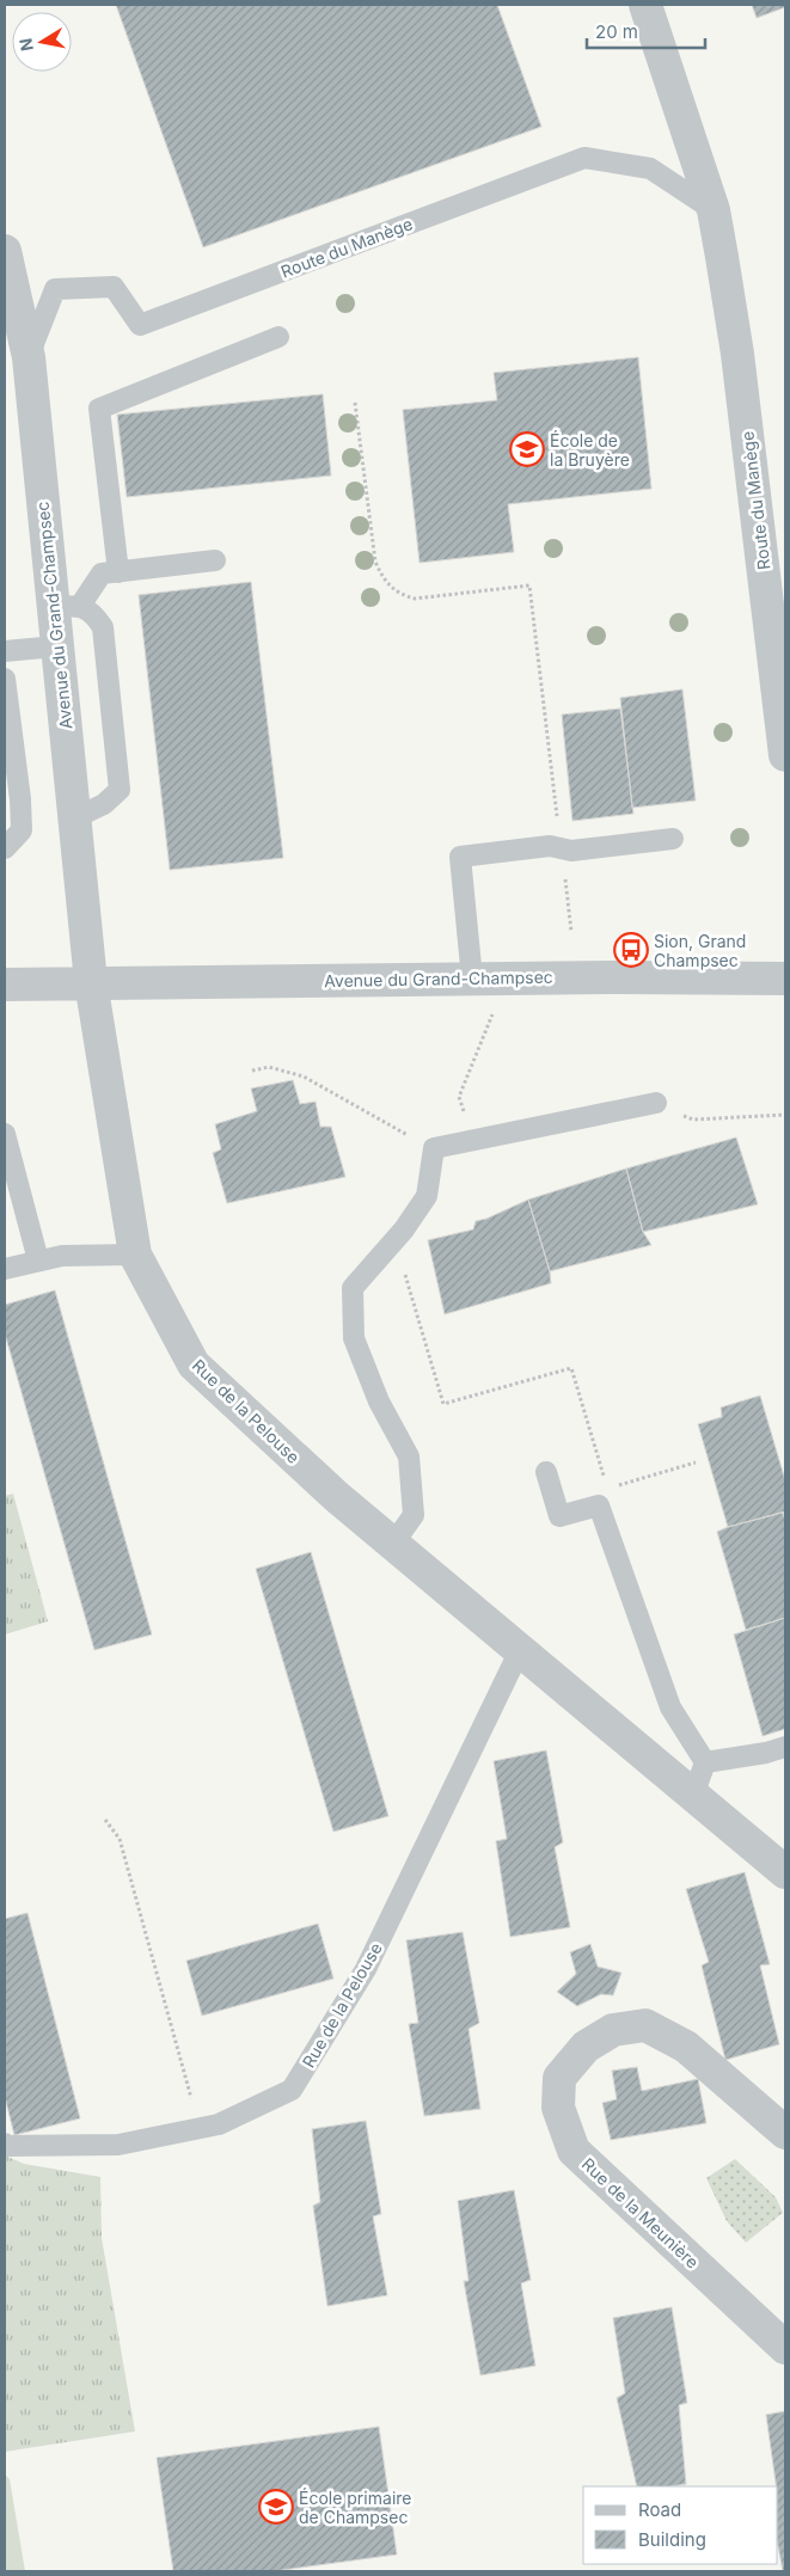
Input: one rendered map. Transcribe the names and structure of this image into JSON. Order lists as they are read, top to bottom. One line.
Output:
{"streets":{"street":["Route du Manège","Avenue du Grand-Champsec","Rue de la Pelouse","Rue de la Meunière"]},"crossings":[["Route du Manège","Avenue du Grand-Champsec"],["Avenue du Grand-Champsec","Rue de la Pelouse"]],"places":{"school or university":["École de la Bruyère","École primaire de Champsec"],"bus stop":["Sion, Grand Champsec"]},"legend":["Road","Building"],"scale_bar":"20 m","north":"left"}
